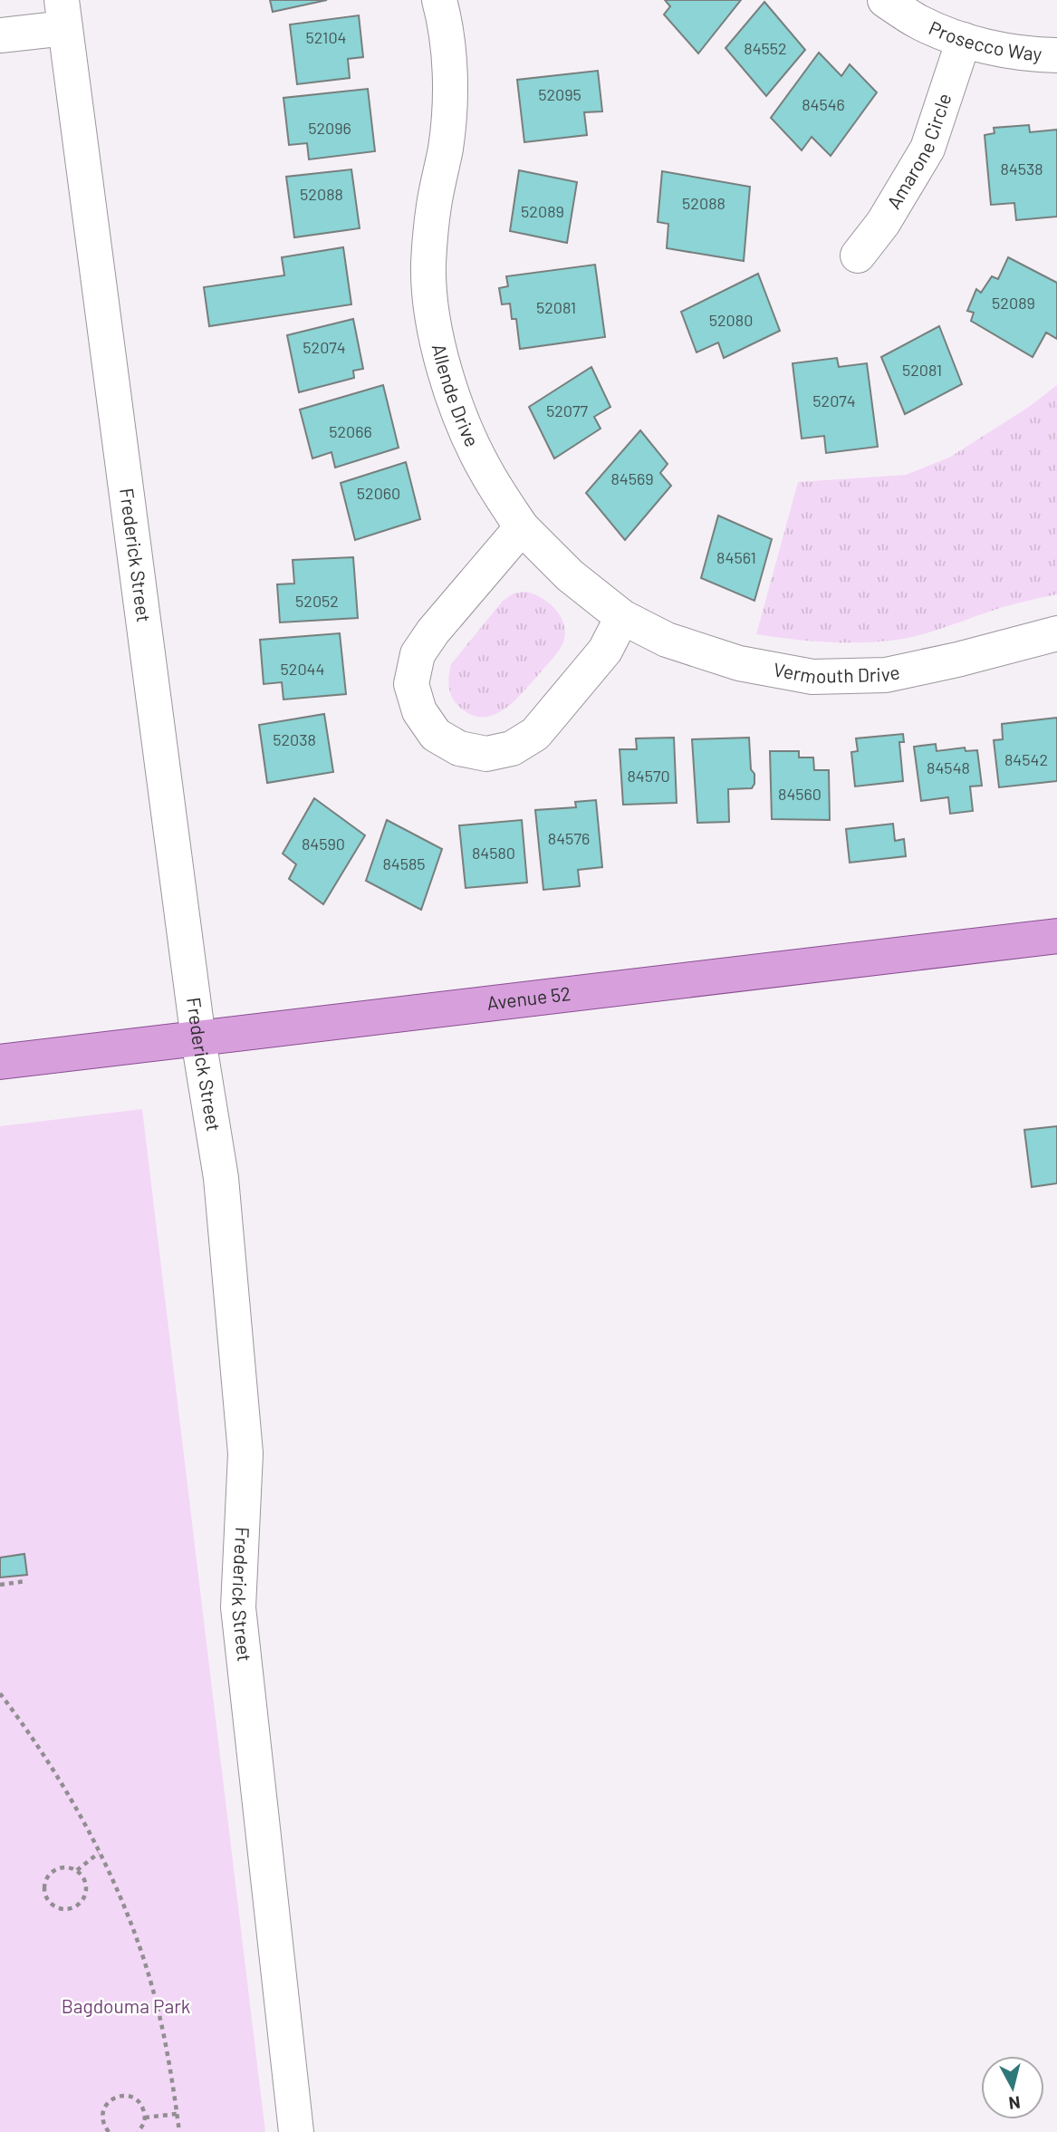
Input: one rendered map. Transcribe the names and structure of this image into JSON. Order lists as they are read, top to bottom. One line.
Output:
{"streets":{"main road":["Avenue 52"],"street":["Prosecco Way","Amarone Circle","Allende Drive","Frederick Street","Vermouth Drive"]},"crossings":[["Prosecco Way","Amarone Circle"],["Allende Drive","Vermouth Drive"],["Frederick Street","Avenue 52"]],"parks":["Bagdouma Park"],"house_numbers":["52104","84552","52095","84546","52096","84538","52088","52088","52089","52089","52081","52080","52074","52081","52074","52077","52066","84569","52060","84561","52052","52044","52038","84542","84548","84570","84560","84576","84590","84580","84585"],"north":"bottom"}
